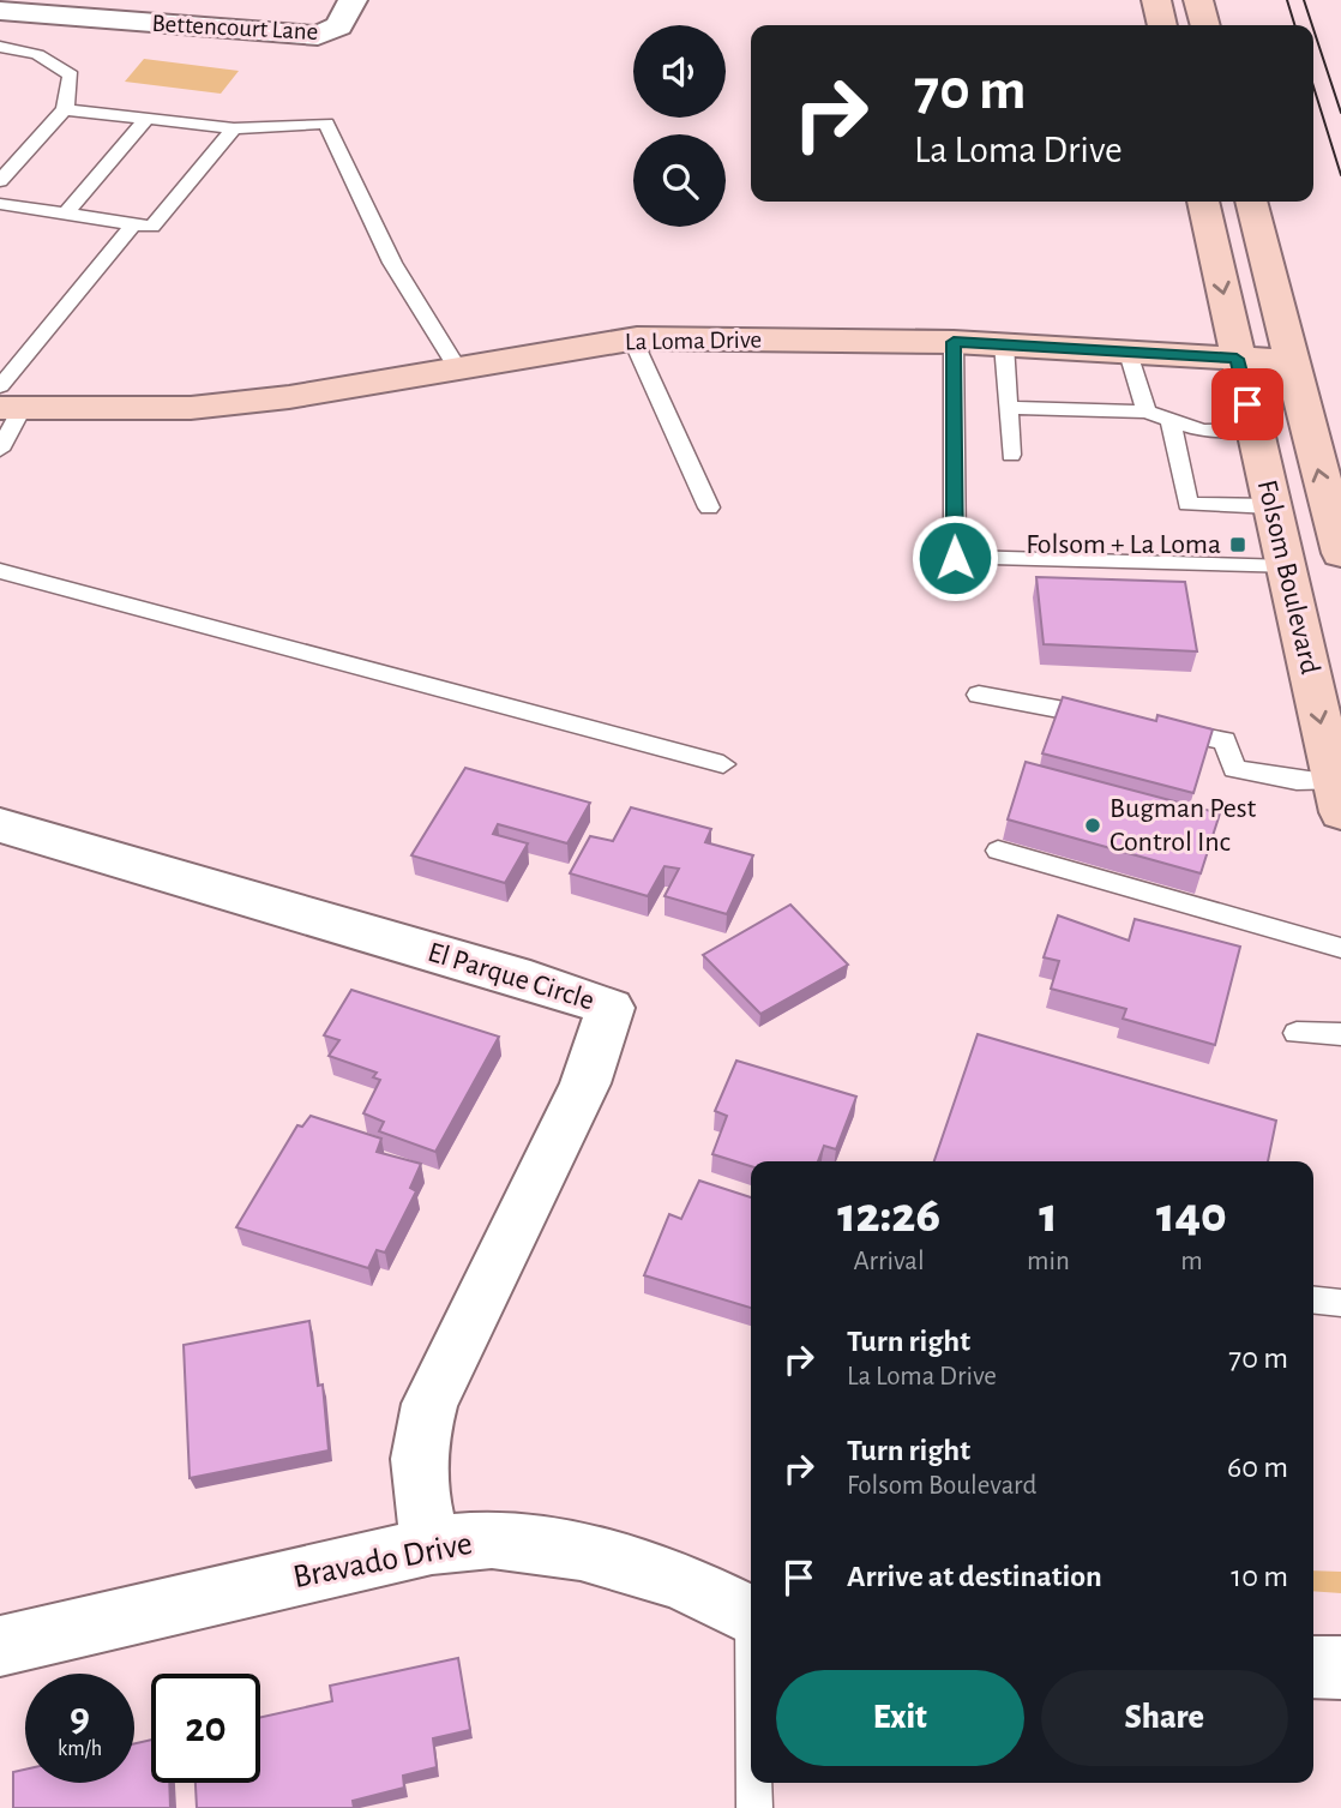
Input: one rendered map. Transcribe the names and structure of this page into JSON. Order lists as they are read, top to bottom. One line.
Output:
{"streets":{"main road":["La Loma Drive","Folsom Boulevard"],"street":["Bettencourt Lane","El Parque Circle","Bravado Drive"]},"crossings":[["La Loma Drive","Folsom Boulevard"],["El Parque Circle","Bravado Drive"]],"places":{"transit":["Folsom + La Loma"],"other":["Bugman Pest Control Inc"]},"page":{"turn":["70 m","La Loma Drive"],"eta":["12:26","Arrival","1","min","140","m"],"list":[{"name":"Turn right","note":"La Loma Drive","value":"70 m"},{"name":"Turn right","note":"Folsom Boulevard","value":"60 m"},{"name":"Arrive at destination","value":"10 m"}],"buttons":["Exit","Share"],"speed":"9 km/h","limit":"20"}}
